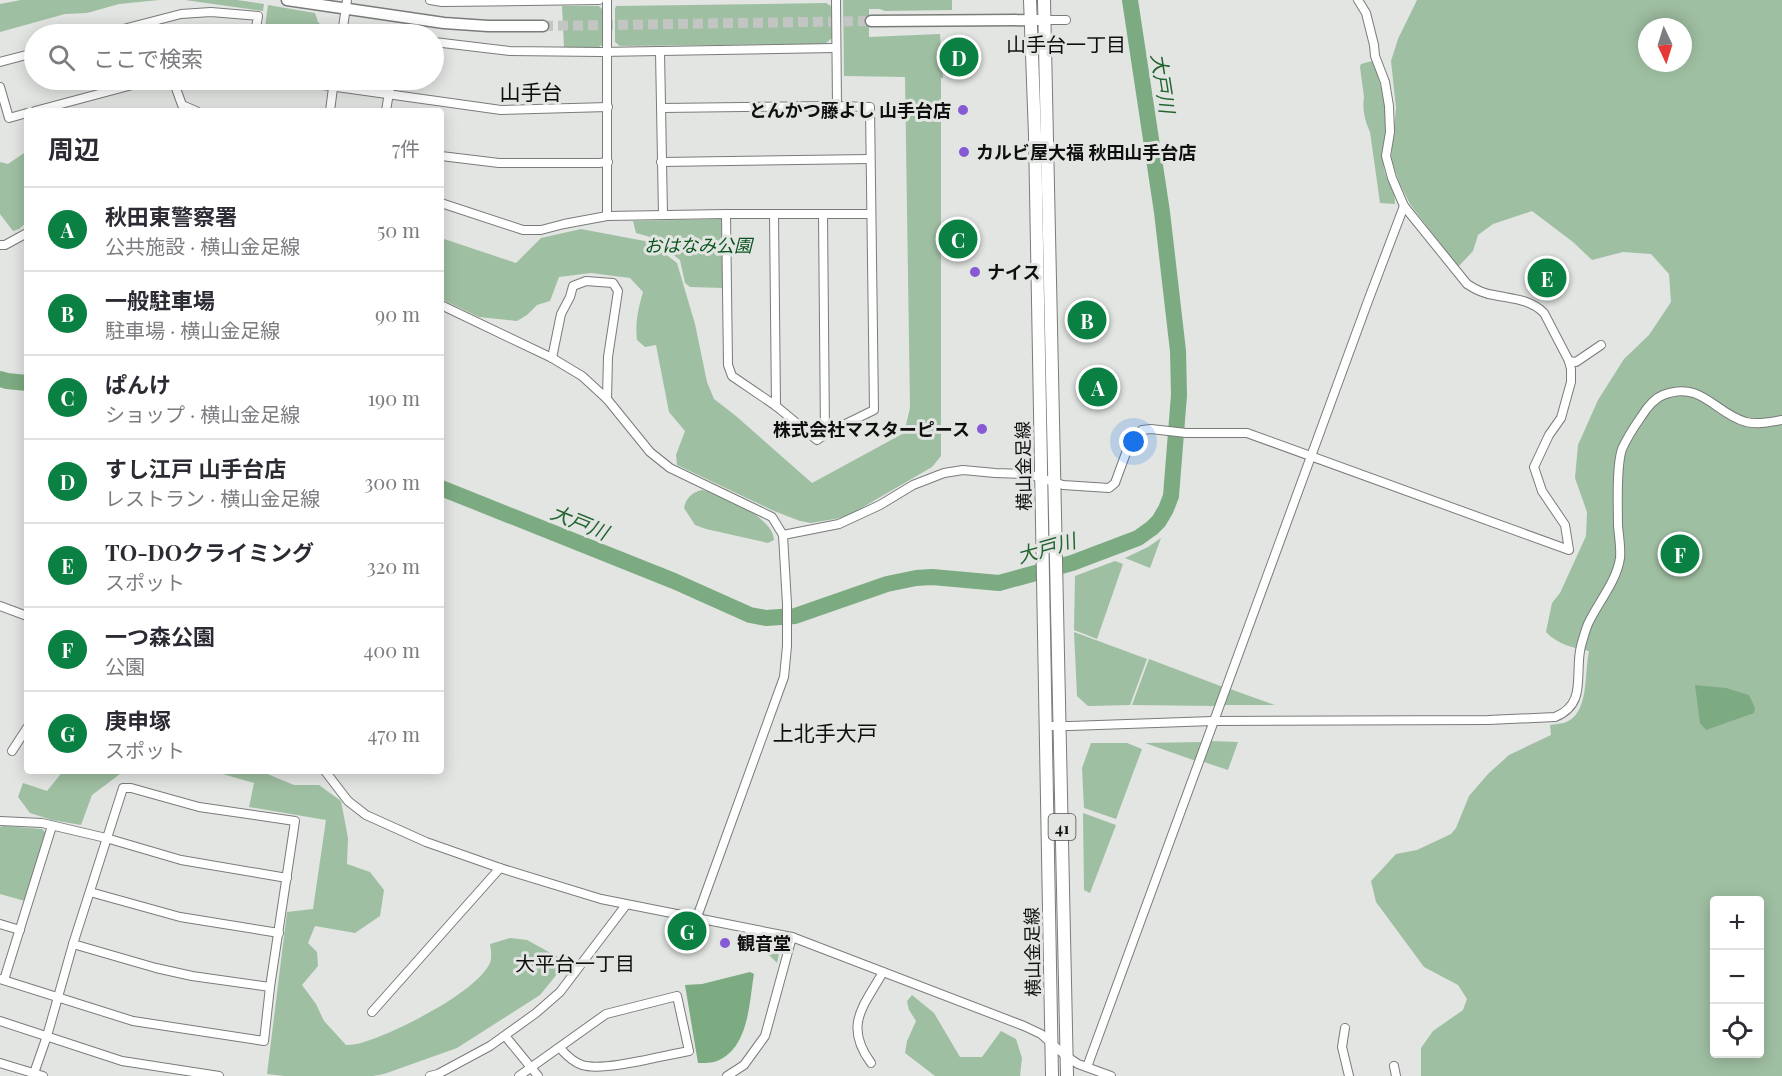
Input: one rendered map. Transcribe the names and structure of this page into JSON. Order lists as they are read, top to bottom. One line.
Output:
{"streets":{"main road":["横山金足線","41"]},"districts":["山手台一丁目","山手台","上北手大戸","大平台一丁目"],"water":["大戸川"],"parks":["おはなみ公園"],"places":["とんかつ藤よし 山手台店","カルビ屋大福 秋田山手台店","ナイス","株式会社マスターピース","観音堂"],"north":"bottom","page":{"search":"ここで検索","pins":["D","C","E","B","A","F","G"],"heading":["周辺","7件"],"list":[{"mark":"A","name":"秋田東警察署","note":"公共施設 · 横山金足線","value":"50 m"},{"mark":"B","name":"一般駐車場","note":"駐車場 · 横山金足線","value":"90 m"},{"mark":"C","name":"ぱんけ","note":"ショップ · 横山金足線","value":"190 m"},{"mark":"D","name":"すし江戸 山手台店","note":"レストラン · 横山金足線","value":"300 m"},{"mark":"E","name":"TO-DOクライミング","note":"スポット","value":"320 m"},{"mark":"F","name":"一つ森公園","note":"公園","value":"400 m"},{"mark":"G","name":"庚申塚","note":"スポット","value":"470 m"}],"map_buttons":["+","−"]}}
